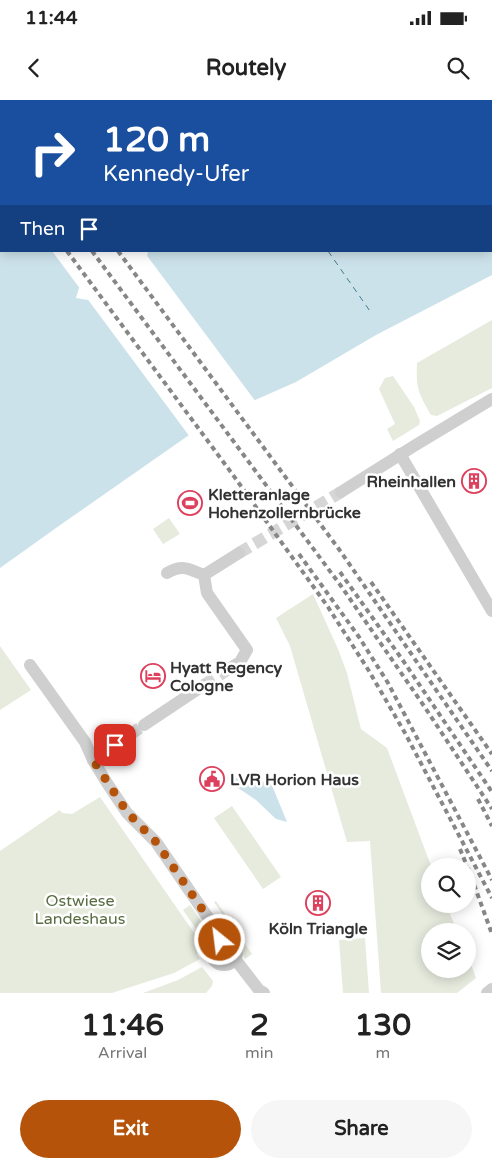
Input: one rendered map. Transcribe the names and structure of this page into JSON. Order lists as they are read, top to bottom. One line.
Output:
{"parks":["Ostwiese Landeshaus"],"places":{"building":["Rheinhallen","Köln Triangle"],"sports":["Kletteranlage Hohenzollernbrücke"],"hotel":["Hyatt Regency Cologne"],"public building":["LVR Horion Haus"]},"page":{"status":"11:44","header":"Routely","turn":["120 m","Kennedy-Ufer"],"then":"Then","eta":["11:46","Arrival","2","min","130","m"],"buttons":["Exit","Share"]}}
